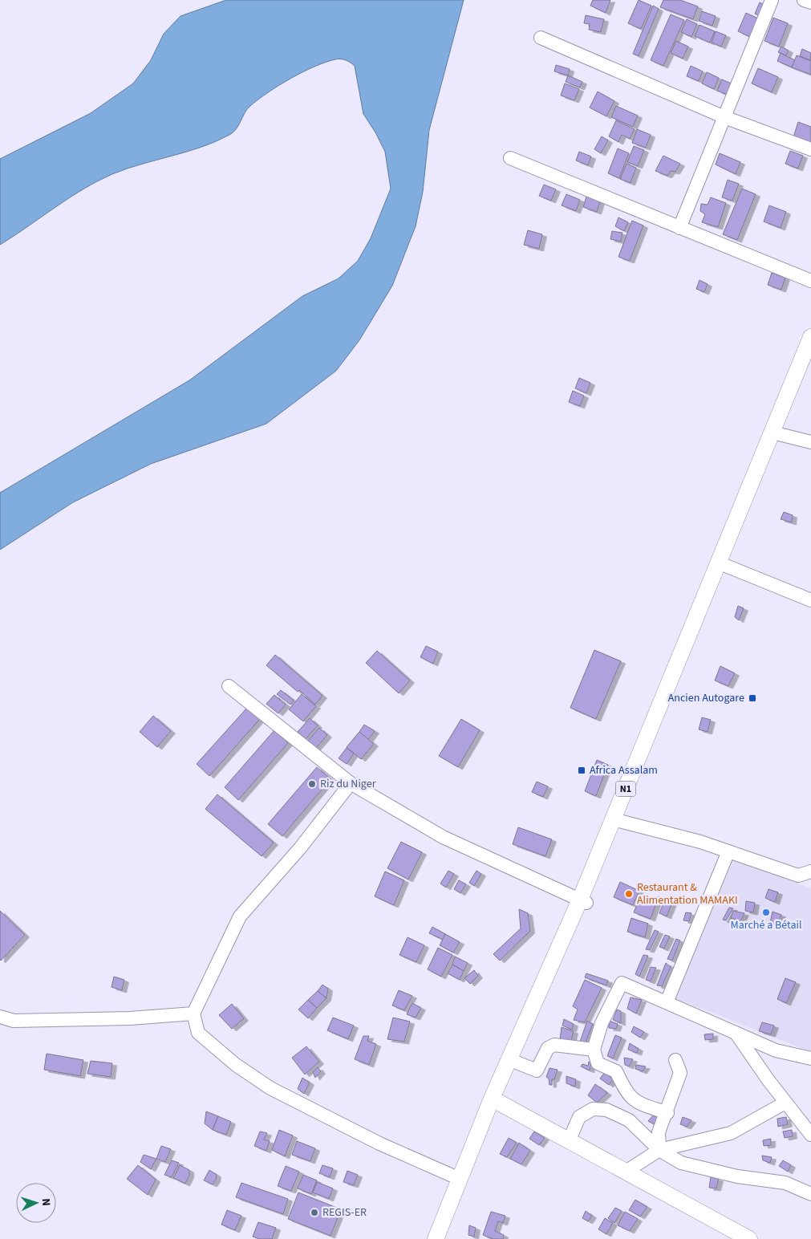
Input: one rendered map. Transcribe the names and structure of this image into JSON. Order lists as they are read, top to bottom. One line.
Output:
{"streets":{"main road":["N1"]},"places":{"transit":["Ancien Autogare","Africa Assalam"],"other":["Riz du Niger","Restaurant & Alimentation MAMAKI","Marché a Bétail","REGIS-ER"]},"north":"right"}
